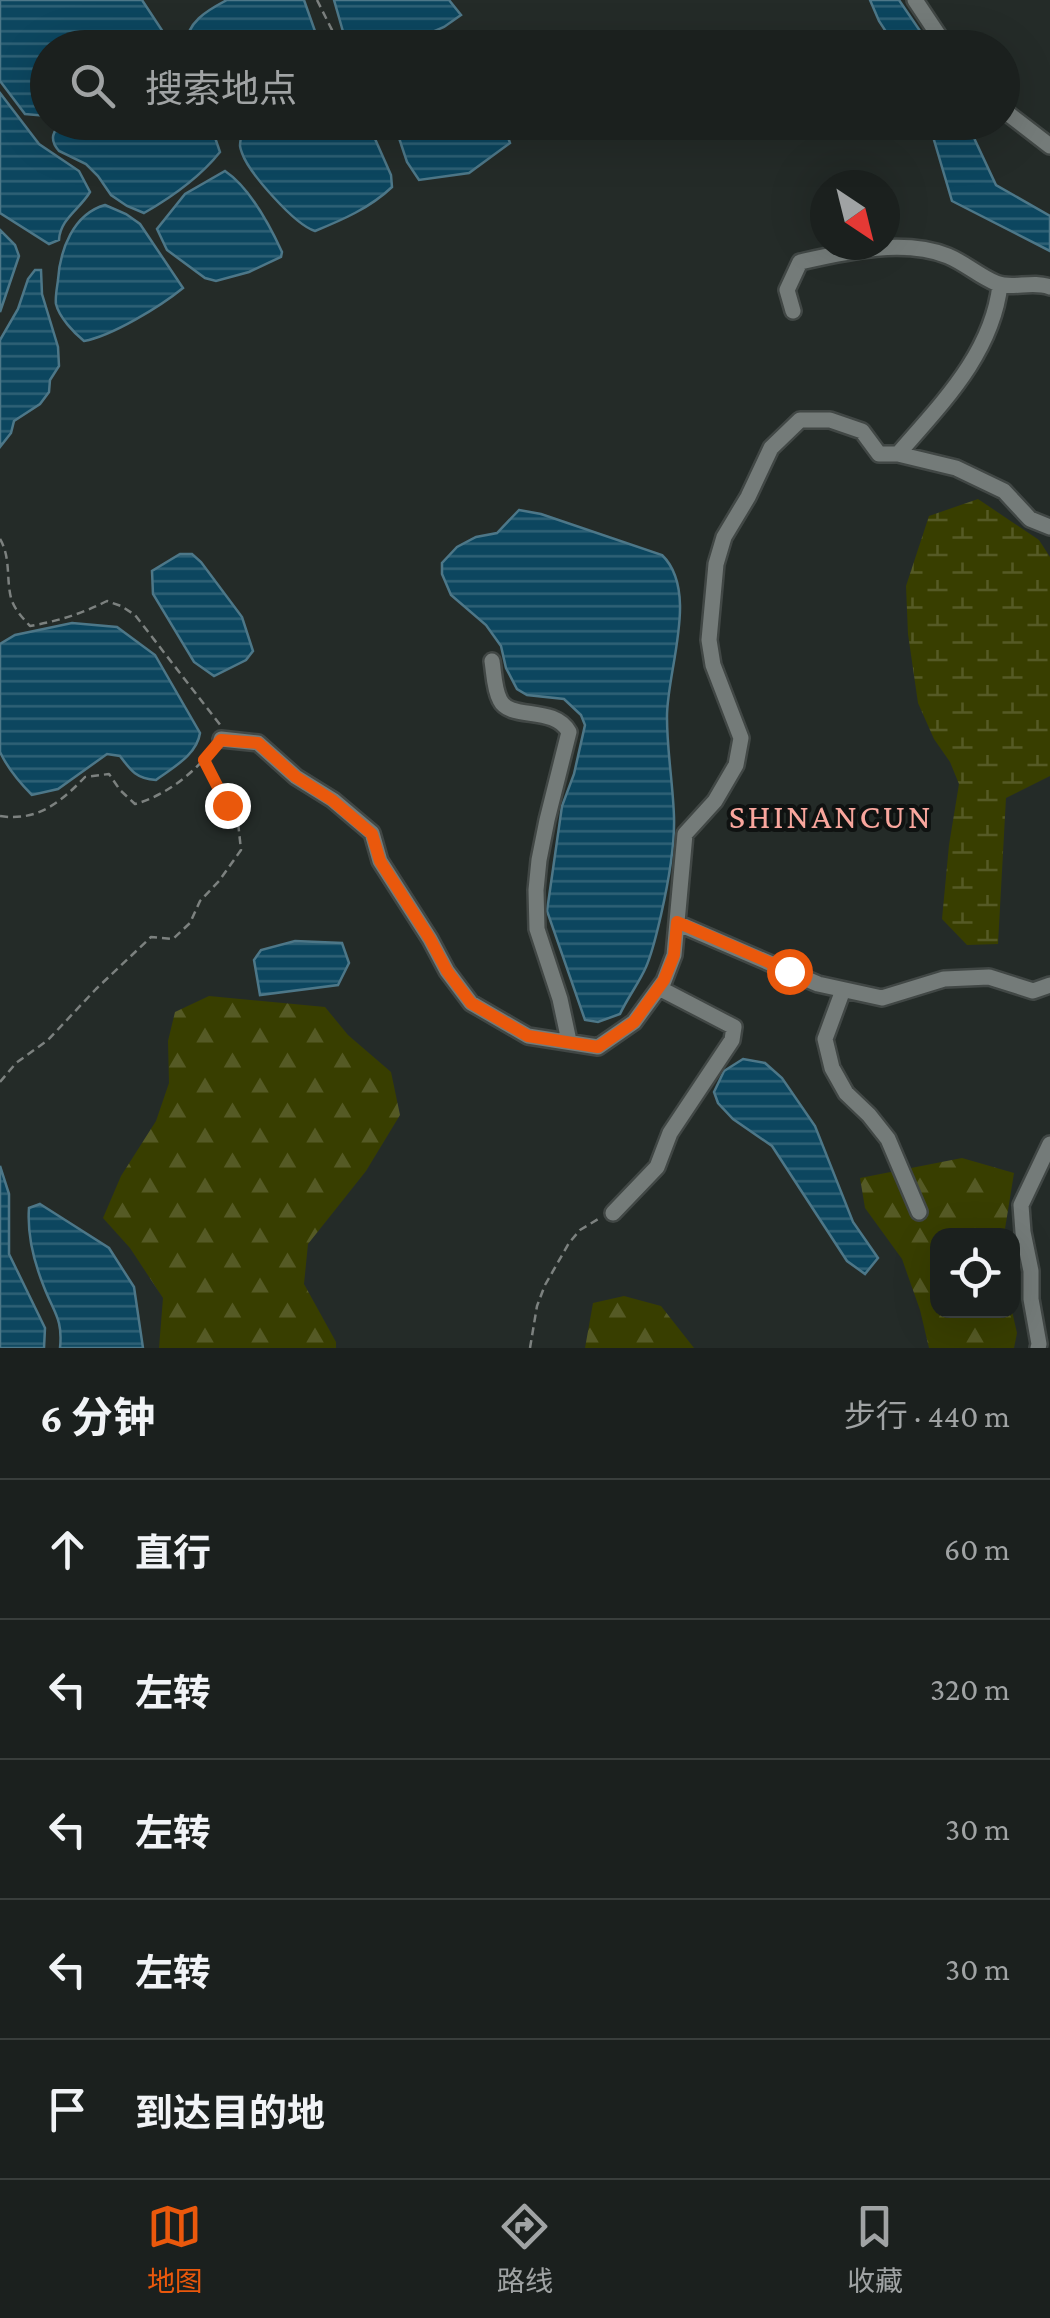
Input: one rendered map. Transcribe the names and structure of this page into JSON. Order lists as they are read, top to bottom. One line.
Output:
{"districts":["SHINANCUN"],"north":"bottom right","page":{"search":"搜索地点","heading":["6 分钟","步行 · 440 m"],"list":[["直行","60 m"],["左转","320 m"],["左转","30 m"],["左转","30 m"],"到达目的地"],"nav":["地图","路线","收藏"]}}
